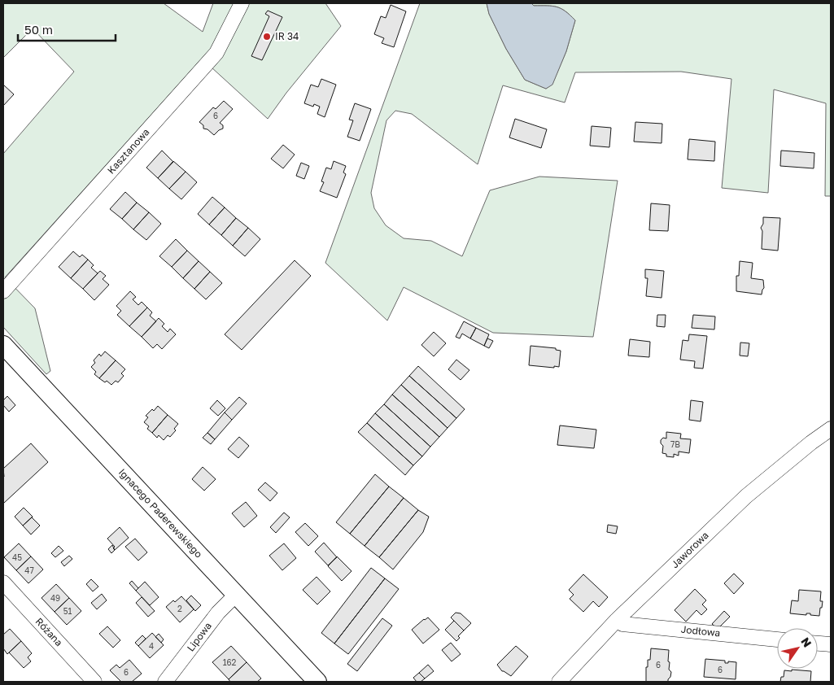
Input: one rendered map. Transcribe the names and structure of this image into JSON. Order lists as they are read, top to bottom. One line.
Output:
{"streets":{"main road":["Ignacego Paderewskiego"],"street":["Kasztanowa","Jaworowa","Jodłowa","Różana","Lipowa"]},"crossings":[["Ignacego Paderewskiego","Lipowa"],["Jaworowa","Jodłowa"]],"places":["IR 34"],"house_numbers":["6","7B","45","47","49","2","51","4","162","6","6","6"],"scale_bar":"50 m","north":"top right"}
